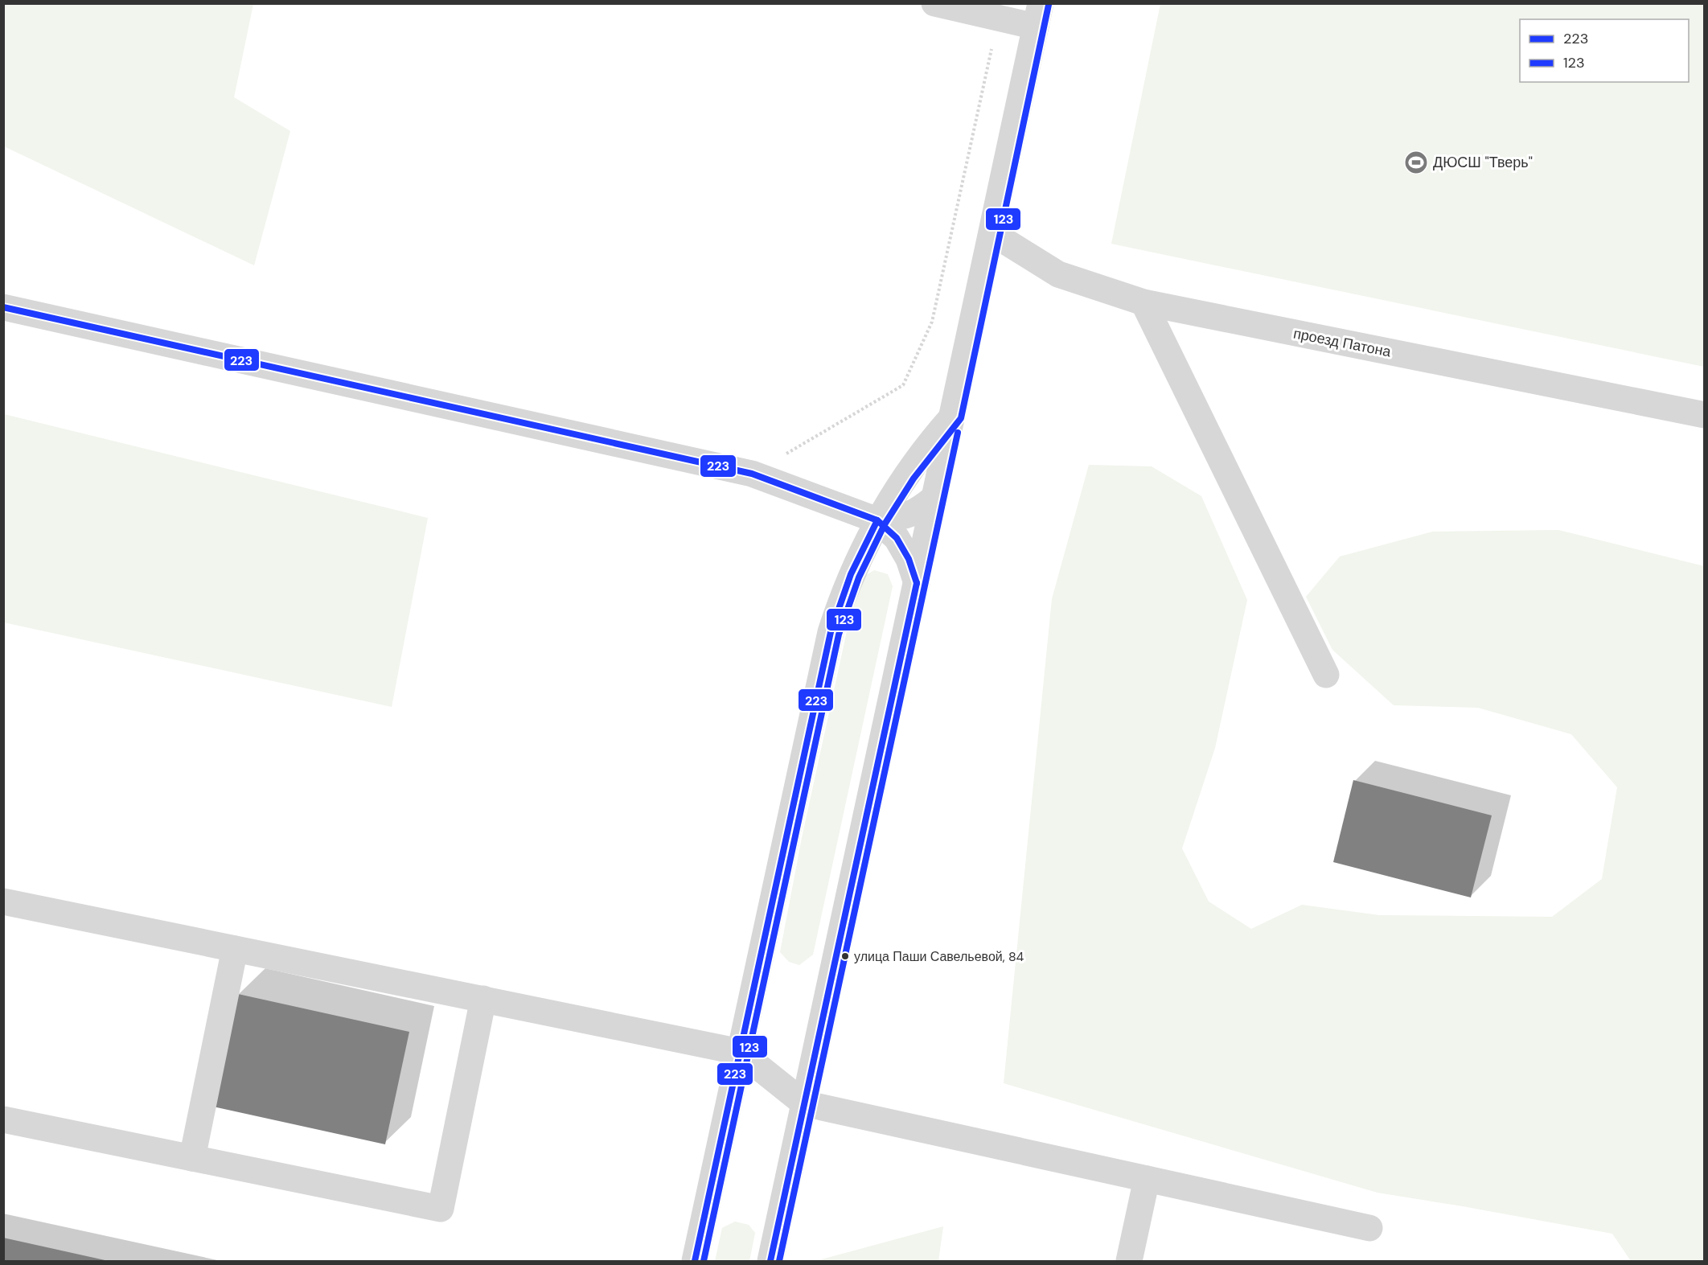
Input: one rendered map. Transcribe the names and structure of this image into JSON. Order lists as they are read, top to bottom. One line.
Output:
{"streets":{"street":["проезд Патона"]},"places":{"sports":["ДЮСШ \"Тверь\""],"other":["улица Паши Савельевой, 84"]},"lines":["transit line 123","transit line 223"],"legend":["223","123"]}
